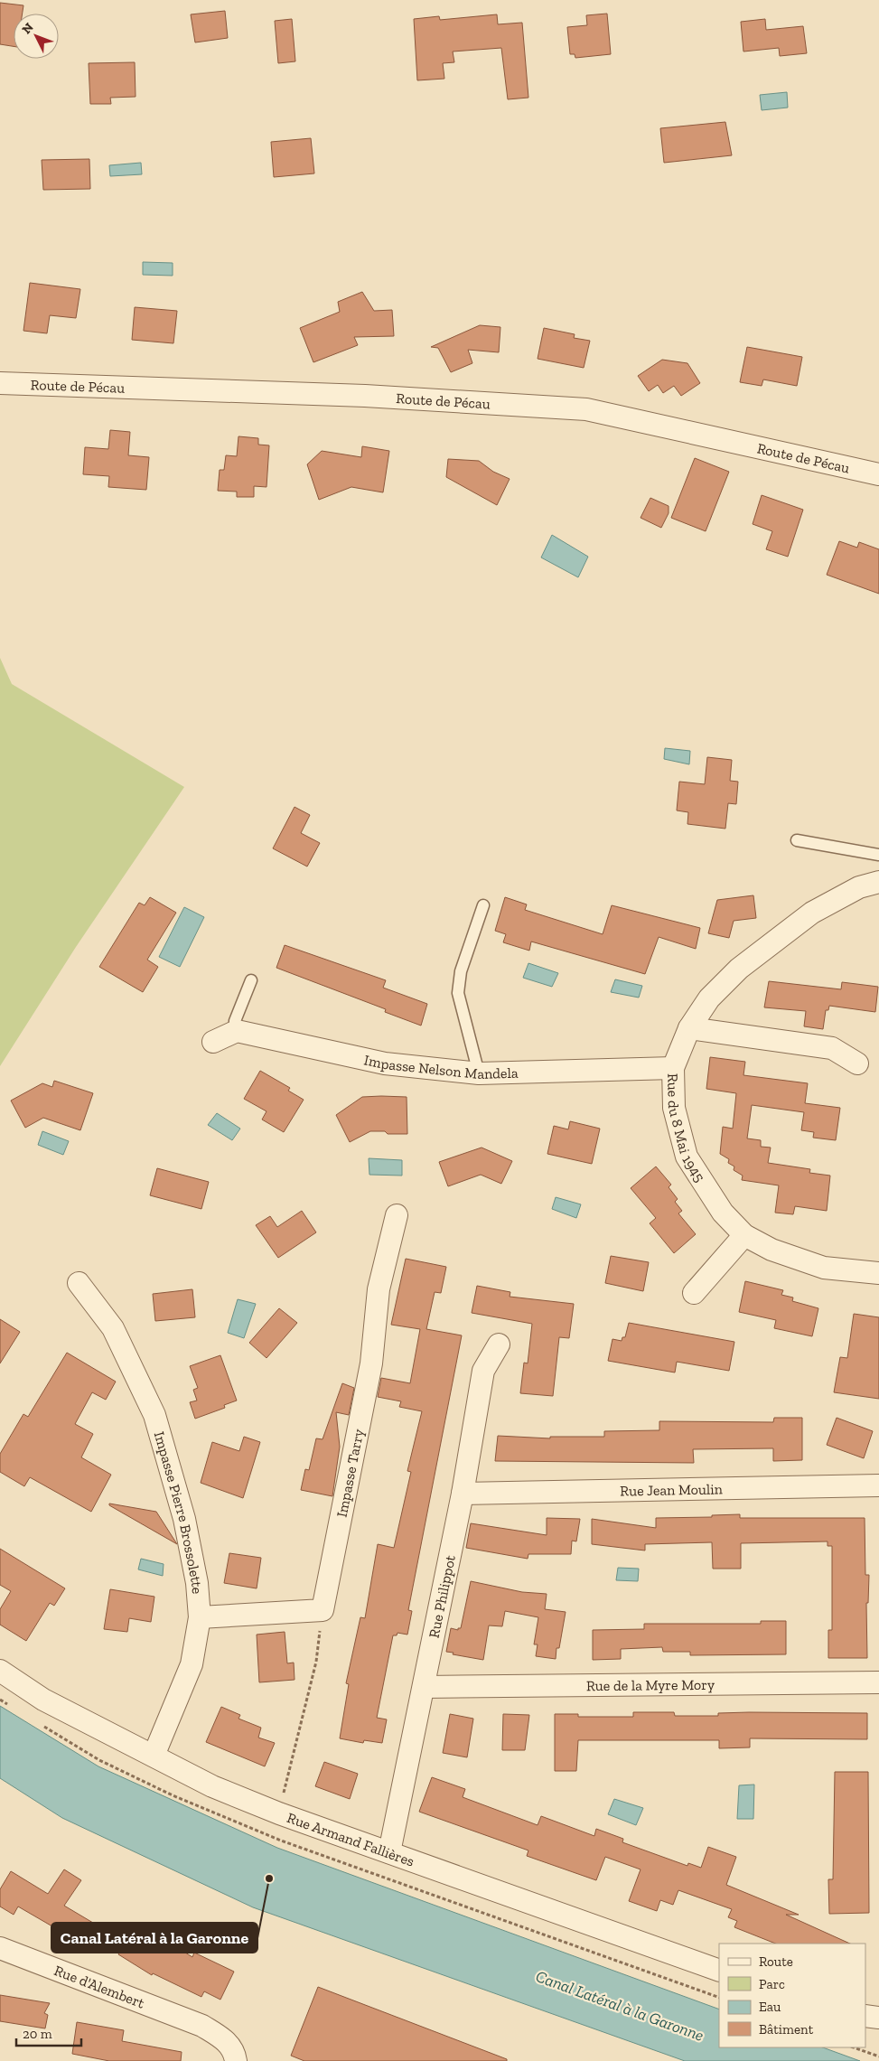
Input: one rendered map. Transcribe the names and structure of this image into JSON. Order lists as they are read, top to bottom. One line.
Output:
{"streets":{"street":["Route de Pécau","Impasse Nelson Mandela","Rue du 8 Mai 1945","Impasse Tarry","Rue Jean Moulin","Impasse Pierre Brossolette","Rue Philippot","Rue de la Myre Mory","Rue Armand Fallières","Rue d'Alembert"]},"crossings":[["Impasse Nelson Mandela","Rue du 8 Mai 1945"],["Rue Jean Moulin","Rue Philippot"],["Impasse Pierre Brossolette","Rue Armand Fallières"],["Rue Philippot","Rue de la Myre Mory"],["Rue Philippot","Rue Armand Fallières"]],"water":["Canal Latéral à la Garonne"],"places":["Canal Latéral à la Garonne"],"legend":["Route","Parc","Eau","Bâtiment"],"scale_bar":"20 m","north":"top left"}
